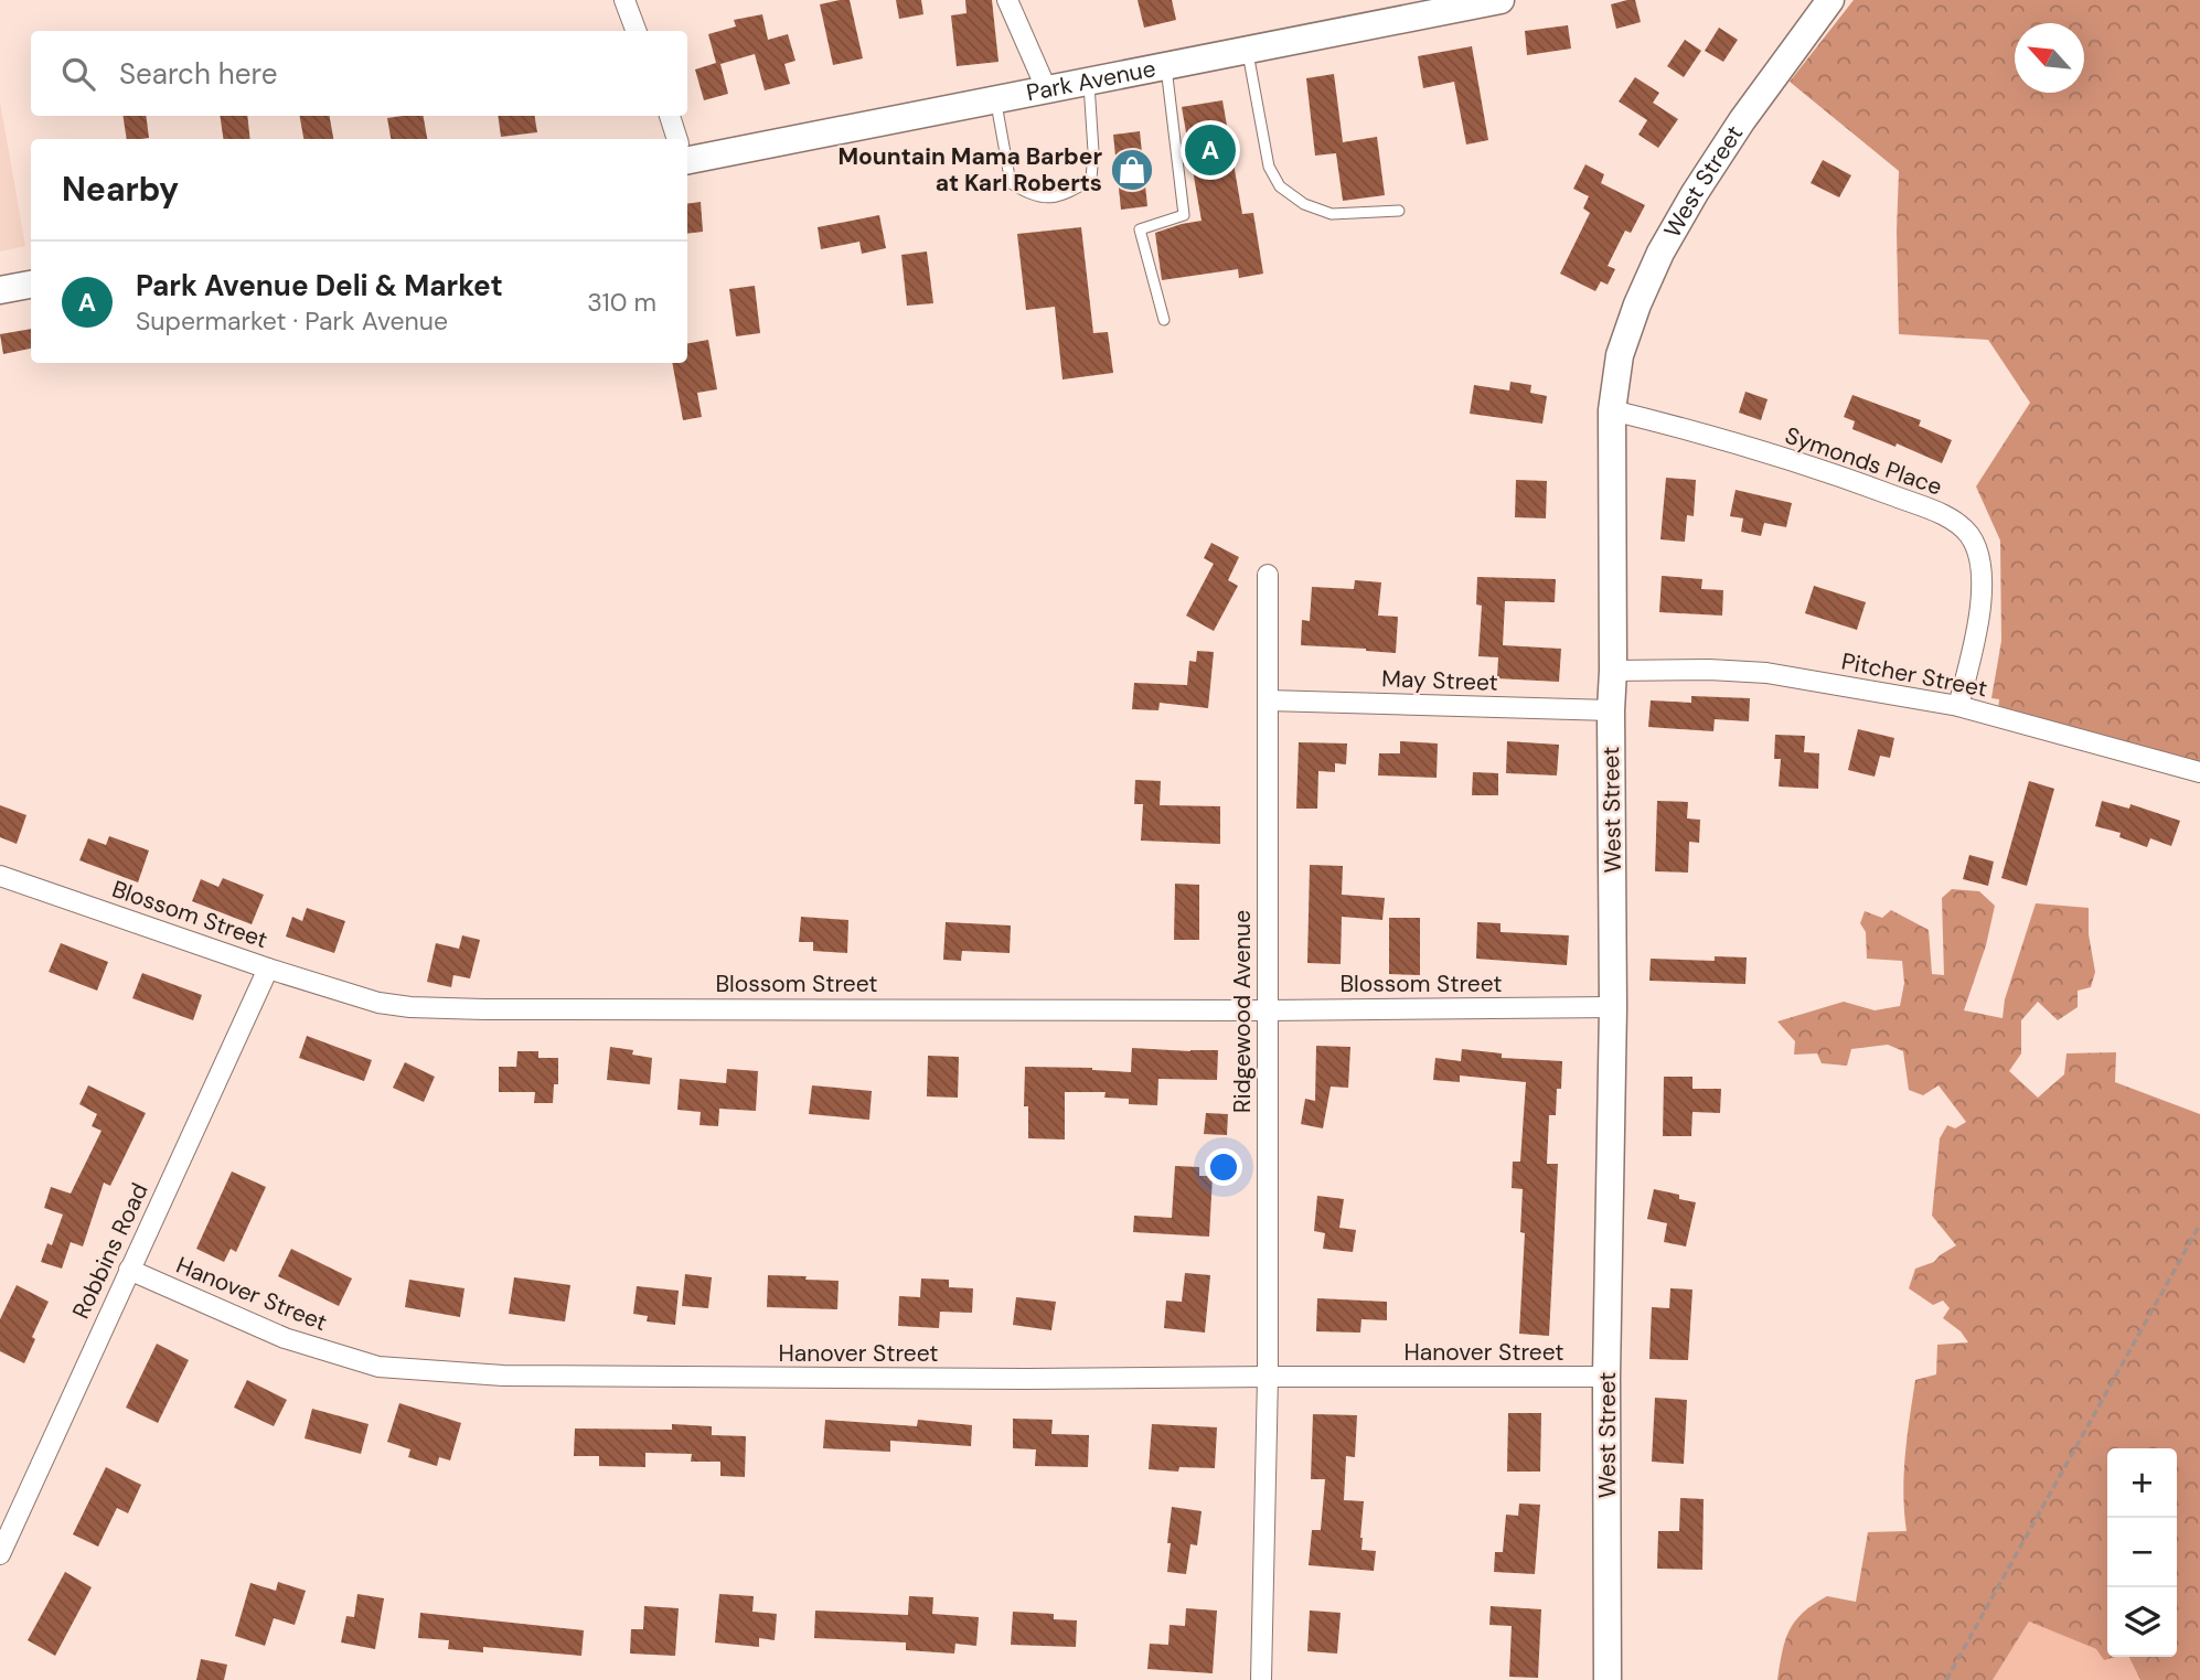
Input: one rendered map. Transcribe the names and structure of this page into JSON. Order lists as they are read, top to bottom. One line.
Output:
{"streets":{"street":["Park Avenue","West Street","Symonds Place","Pitcher Street","May Street","Blossom Street","Ridgewood Avenue","Robbins Road","Hanover Street"]},"crossings":[["West Street","Symonds Place"],["West Street","Pitcher Street"],["West Street","May Street"],["West Street","Blossom Street"],["West Street","Hanover Street"],["Symonds Place","Pitcher Street"],["May Street","Ridgewood Avenue"],["Blossom Street","Ridgewood Avenue"],["Blossom Street","Robbins Road"],["Ridgewood Avenue","Hanover Street"],["Robbins Road","Hanover Street"]],"places":{"shop":["Mountain Mama Barber at Karl Roberts"]},"north":"top left","page":{"search":"Search here","pins":"A","heading":"Nearby","list":[{"mark":"A","name":"Park Avenue Deli & Market","note":"Supermarket · Park Avenue","value":"310 m"}],"map_buttons":["+","−"]}}
